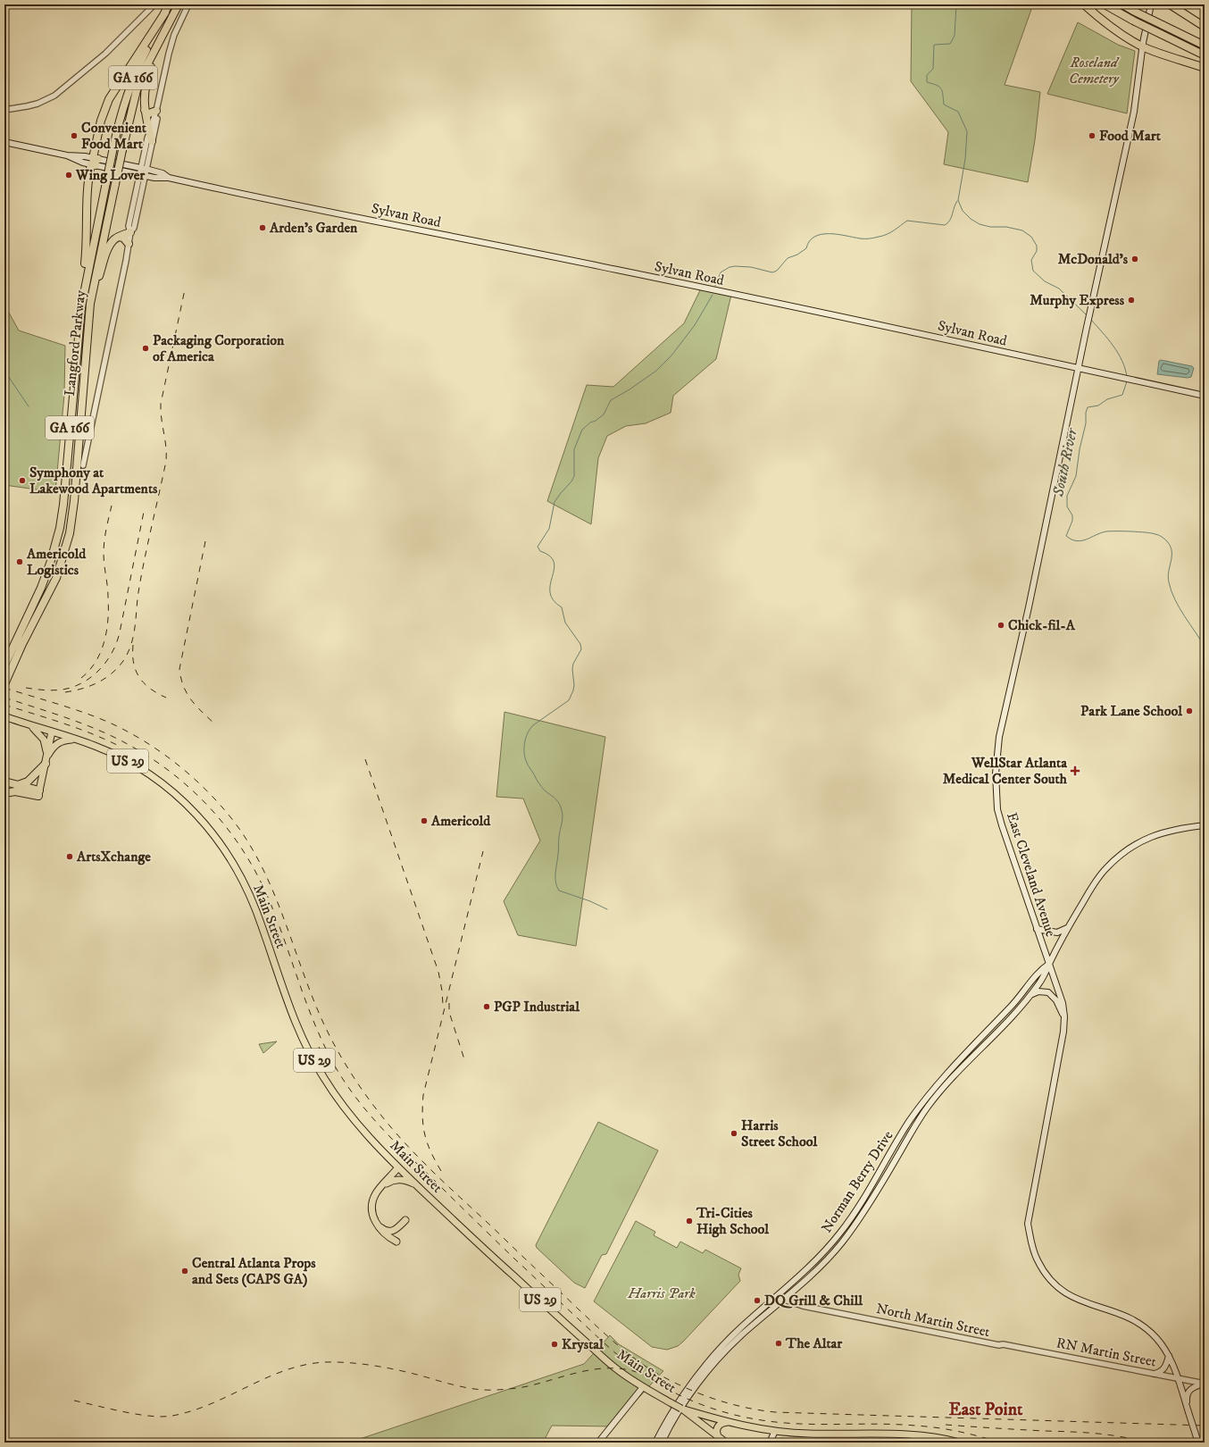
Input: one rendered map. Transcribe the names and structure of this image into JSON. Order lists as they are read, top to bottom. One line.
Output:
{"streets":{"highway":["GA 166","Langford Parkway"],"main road":["Sylvan Road","US 29","East Cleveland Avenue","Main Street","Norman Berry Drive"],"street":["North Martin Street","RN Martin Street"]},"crossings":[["Sylvan Road","East Cleveland Avenue"],["US 29","Main Street"],["East Cleveland Avenue","Norman Berry Drive"],["East Cleveland Avenue","RN Martin Street"],["Norman Berry Drive","North Martin Street"],["North Martin Street","RN Martin Street"]],"districts":["East Point"],"water":["South River"],"parks":["Roseland Cemetery","Harris Park"],"places":{"other":["Convenient Food Mart","Food Mart","Wing Lover","Arden's Garden","McDonald's","Murphy Express","Packaging Corporation of America","Symphony at Lakewood Apartments","Americold Logistics","Chick-fil-A","Park Lane School","Americold","ArtsXchange","PGP Industrial","Harris Street School","Tri-Cities High School","Central Atlanta Props and Sets (CAPS GA)","DQ Grill & Chill","The Altar","Krystal"],"health":["WellStar Atlanta Medical Center South"]}}
